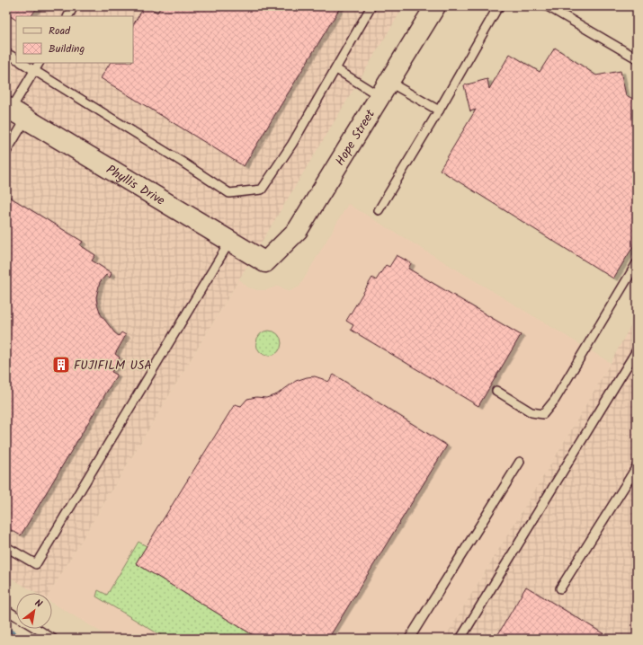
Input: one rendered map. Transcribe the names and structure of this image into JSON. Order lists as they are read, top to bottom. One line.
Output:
{"streets":{"street":["Hope Street","Phyllis Drive"]},"crossings":[["Hope Street","Phyllis Drive"]],"places":{"building":["FUJIFILM USA"]},"legend":["Road","Building"],"north":"top right"}
